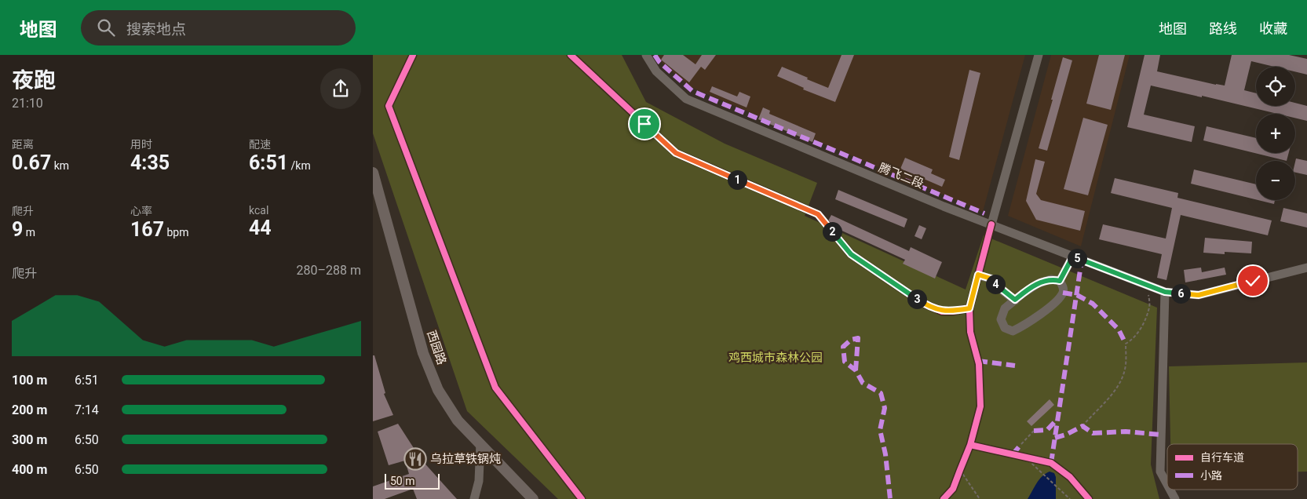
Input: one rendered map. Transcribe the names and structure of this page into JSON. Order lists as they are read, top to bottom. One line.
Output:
{"streets":{"main road":["西园路"],"street":["腾飞二段"]},"parks":["鸡西城市森林公园"],"places":{"restaurant":["乌拉草铁锅炖"]},"legend":["自行车道","小路"],"scale_bar":"50 m","page":{"header":"地图","search":"搜索地点","nav":["地图","路线","收藏"],"heading":["夜跑","21:10"],"map_buttons":["+","−"],"stats":[["距离","0.67 km"],["用时","4:35"],["配速","6:51 /km"],["爬升","9 m"],["心率","167 bpm"],["kcal","44"]],"pins":["1","2","5","4","6","3"],"chart":["爬升","280–288 m"],"list":[{"name":"100 m","note":"6:51"},{"name":"200 m","note":"7:14"},{"name":"300 m","note":"6:50"},{"name":"400 m","note":"6:50"}],"scale":"50 m"}}
